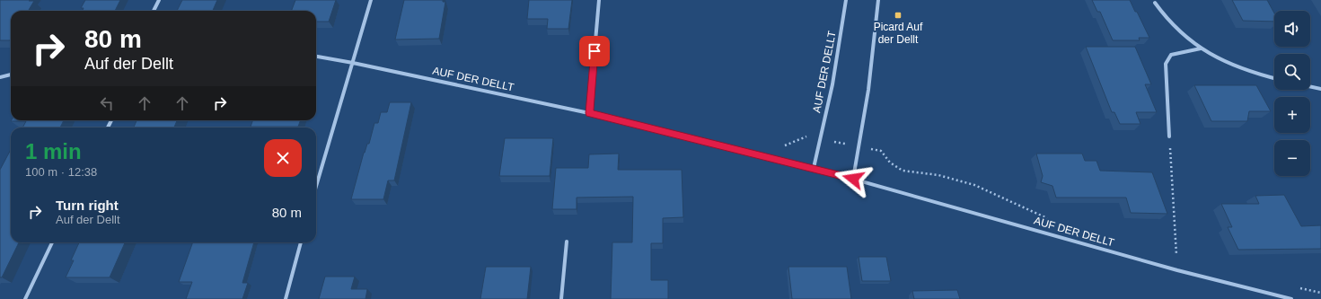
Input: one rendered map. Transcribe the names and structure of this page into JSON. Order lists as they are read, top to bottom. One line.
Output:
{"streets":{"street":["AUF DER DELLT"]},"places":{"transit":["Picard Auf der Dellt"]},"page":{"map_buttons":["+","−"],"turn":["80 m","Auf der Dellt"],"heading":["1 min","100 m · 12:38"],"list":[{"name":"Turn right","note":"Auf der Dellt","value":"80 m"}]}}
